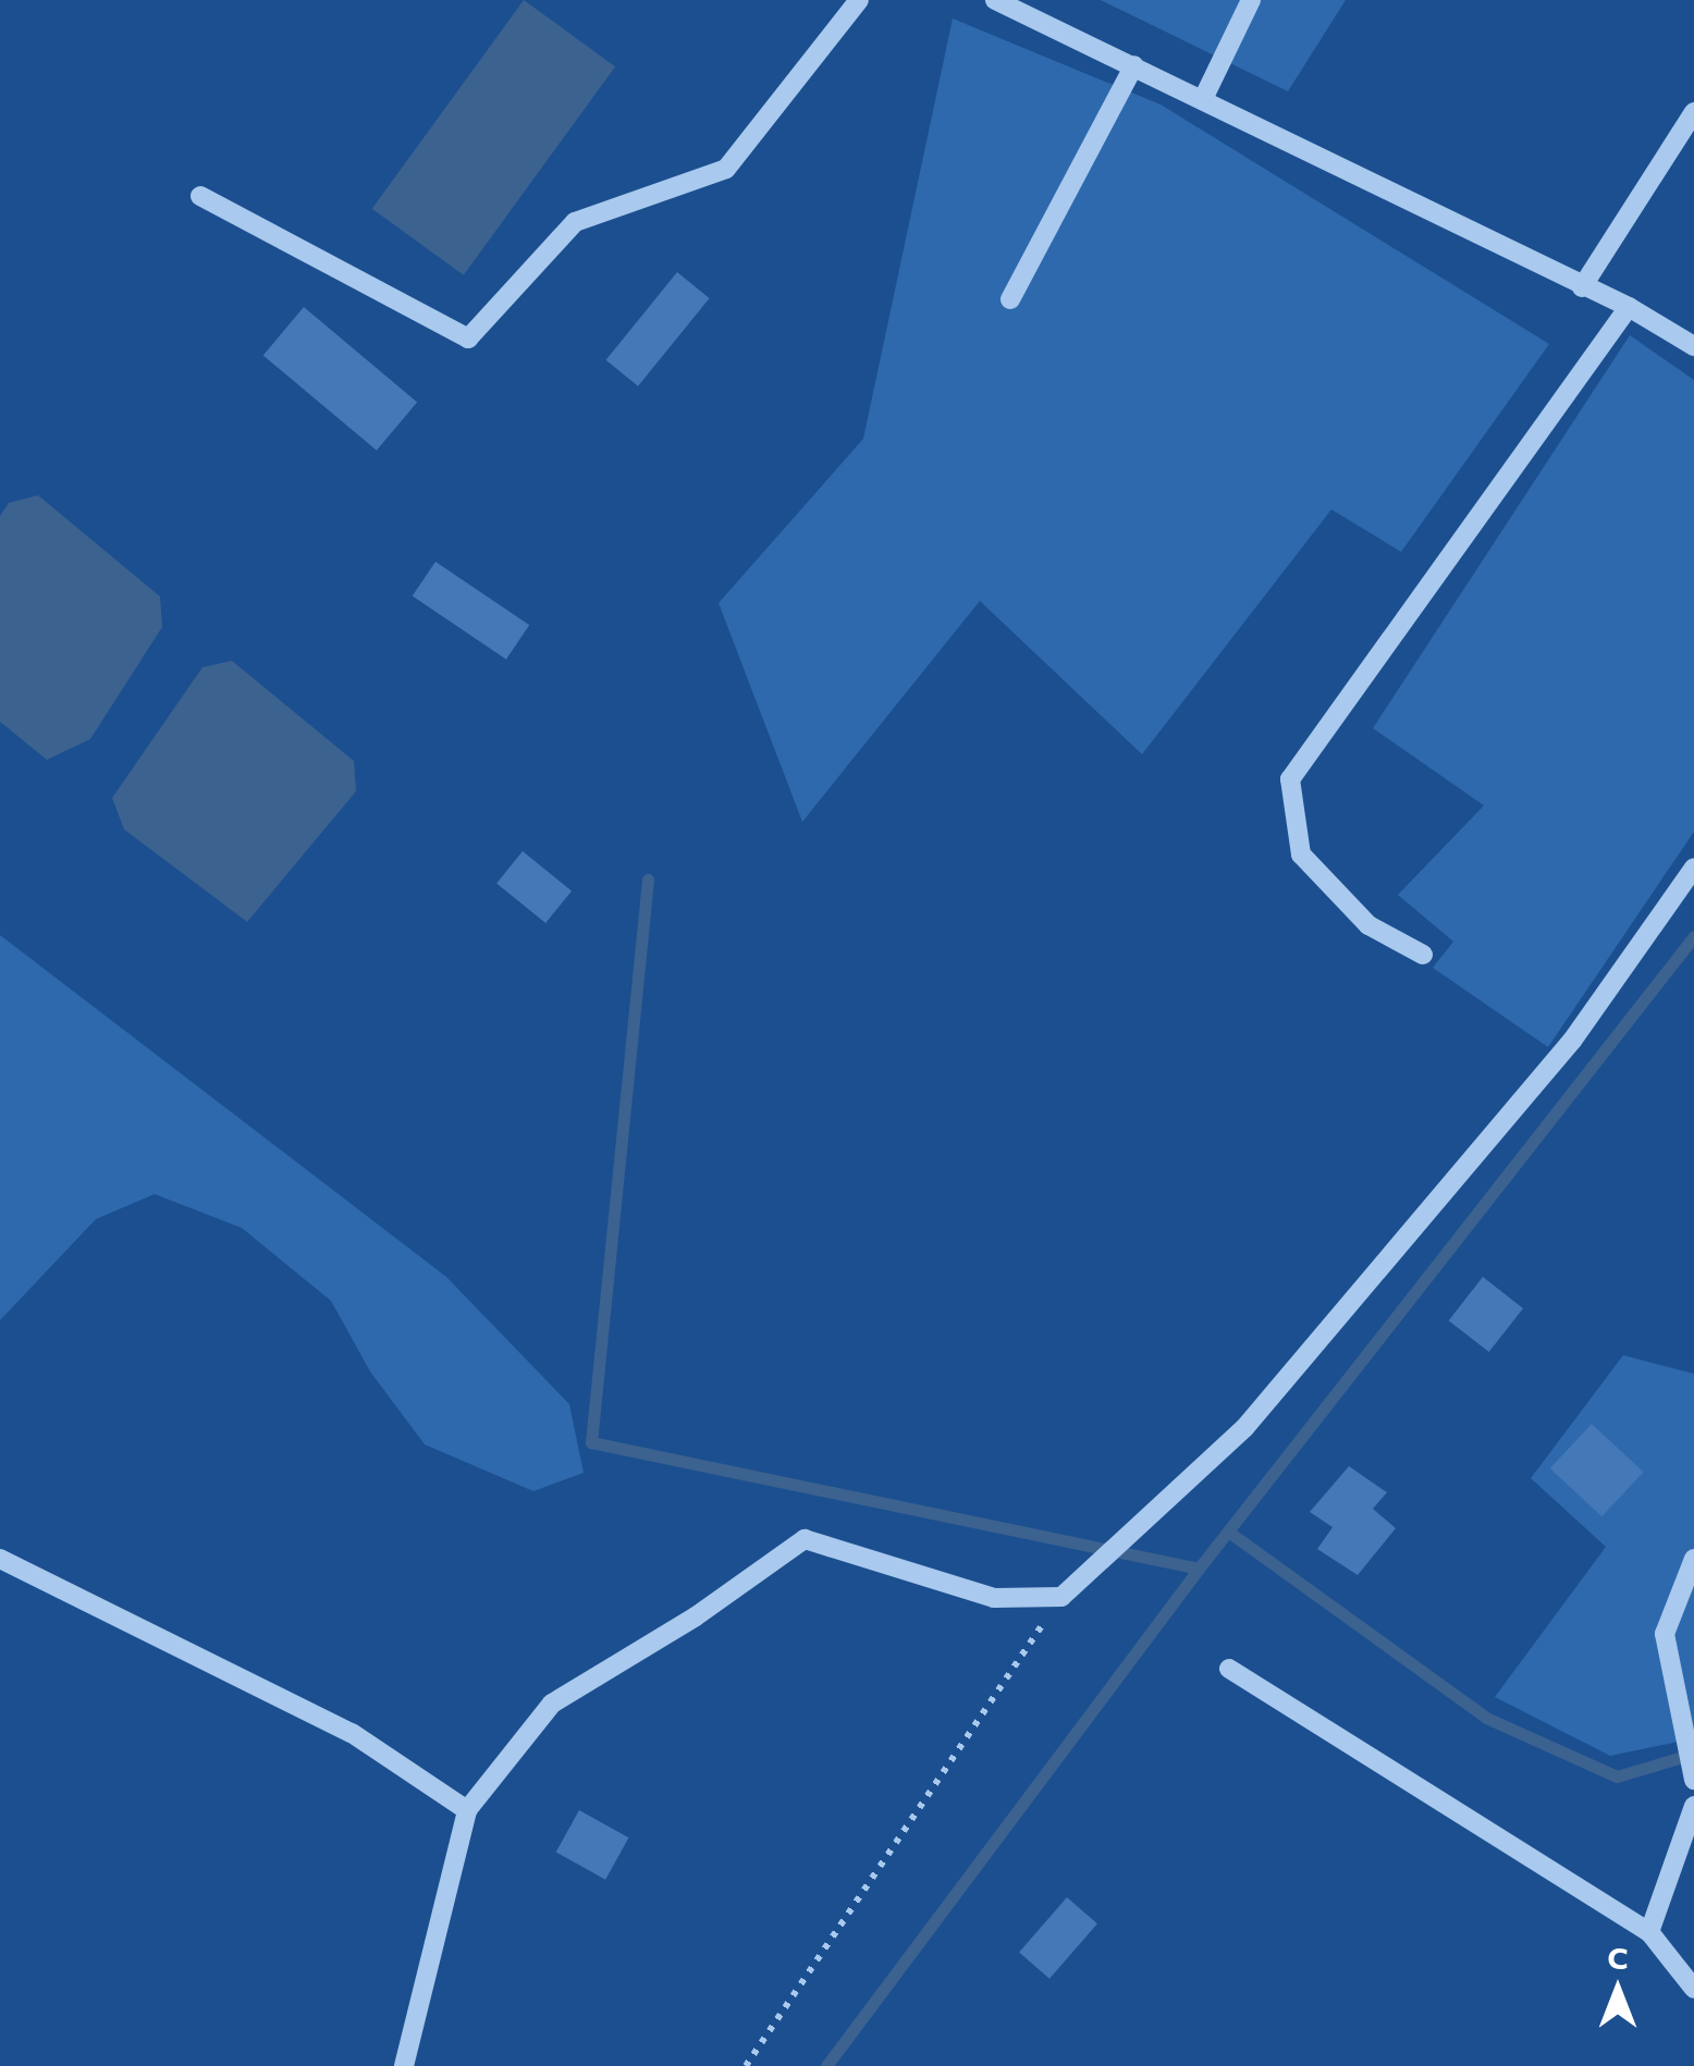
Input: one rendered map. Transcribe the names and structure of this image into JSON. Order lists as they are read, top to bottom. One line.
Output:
{"north":"top"}
